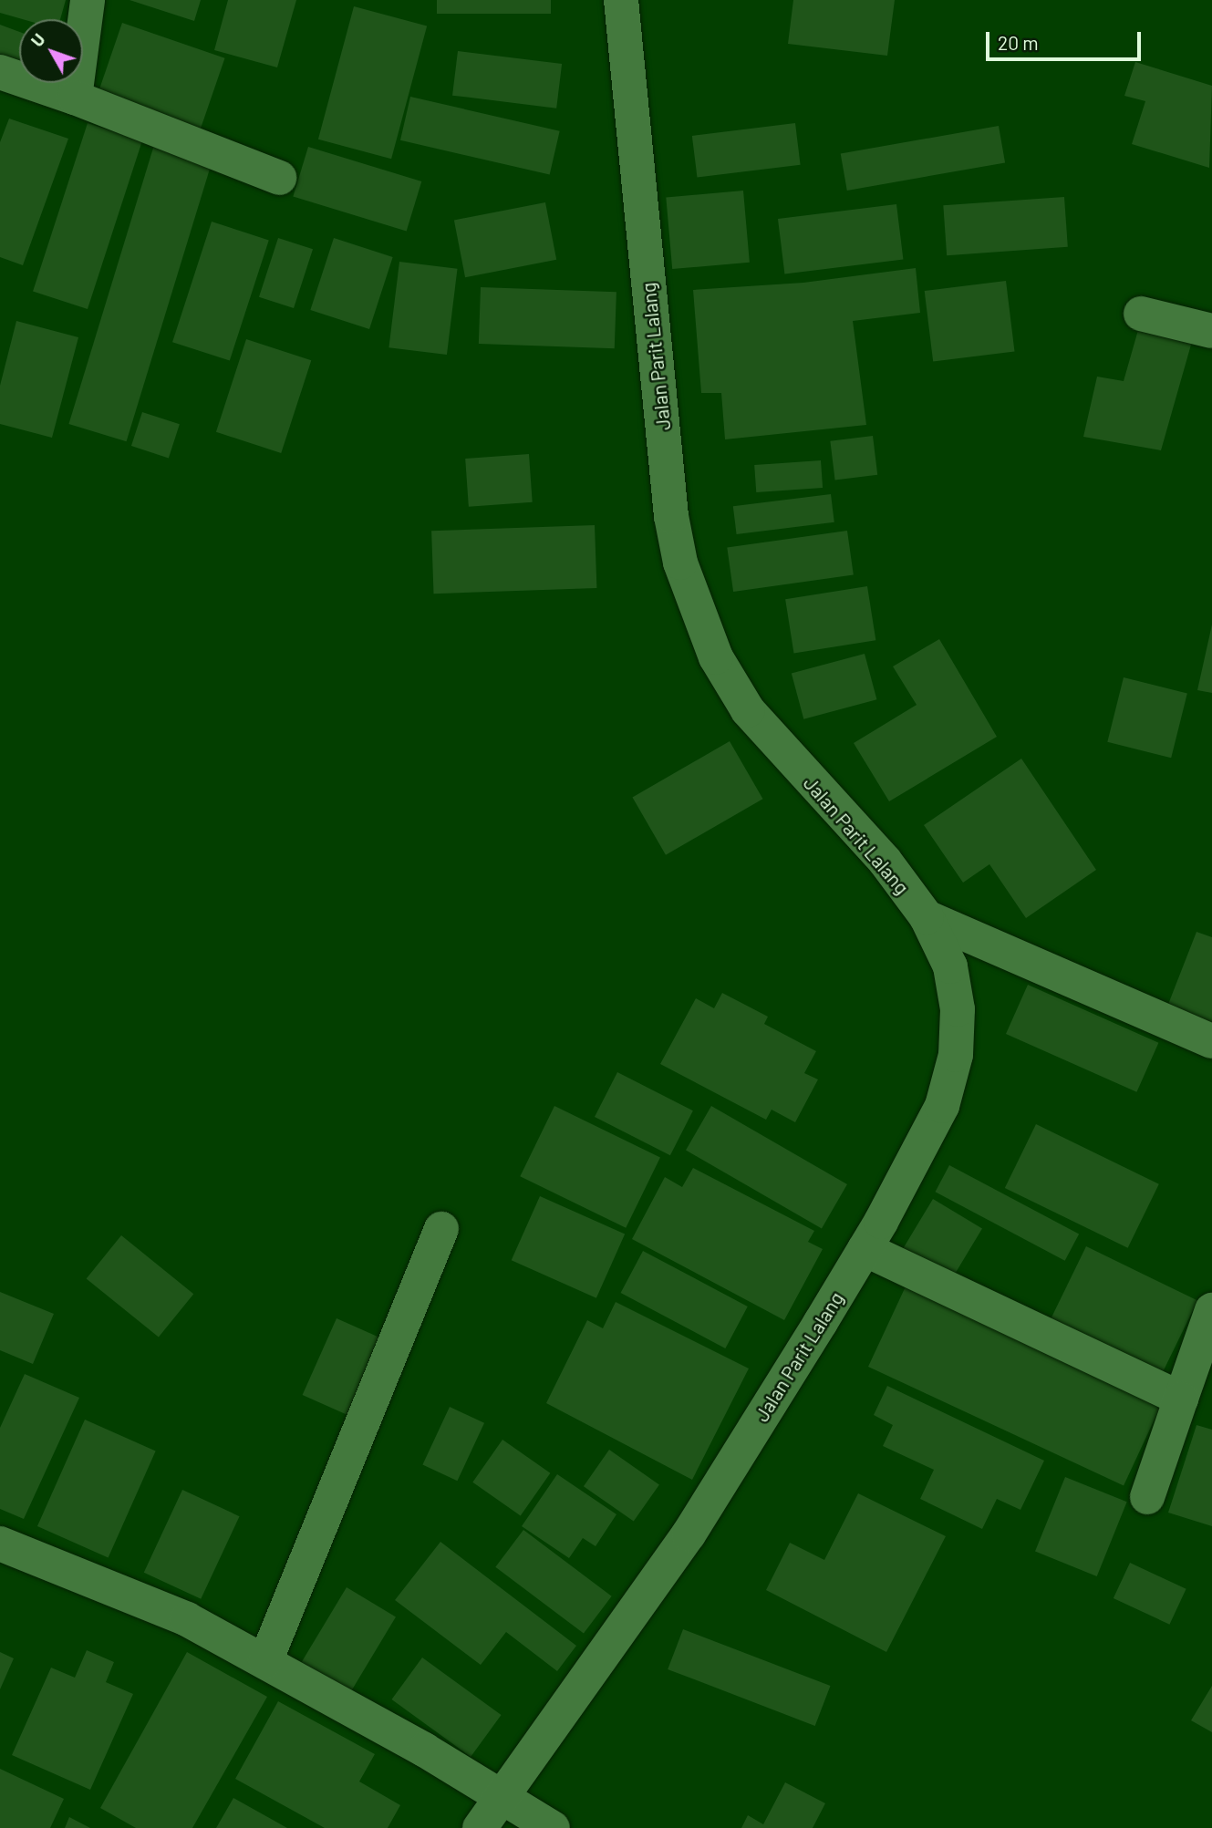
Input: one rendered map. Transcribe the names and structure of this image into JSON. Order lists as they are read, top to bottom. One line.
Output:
{"streets":{"street":["Jalan Parit Lalang"]},"scale_bar":"20 m","north":"top left"}
